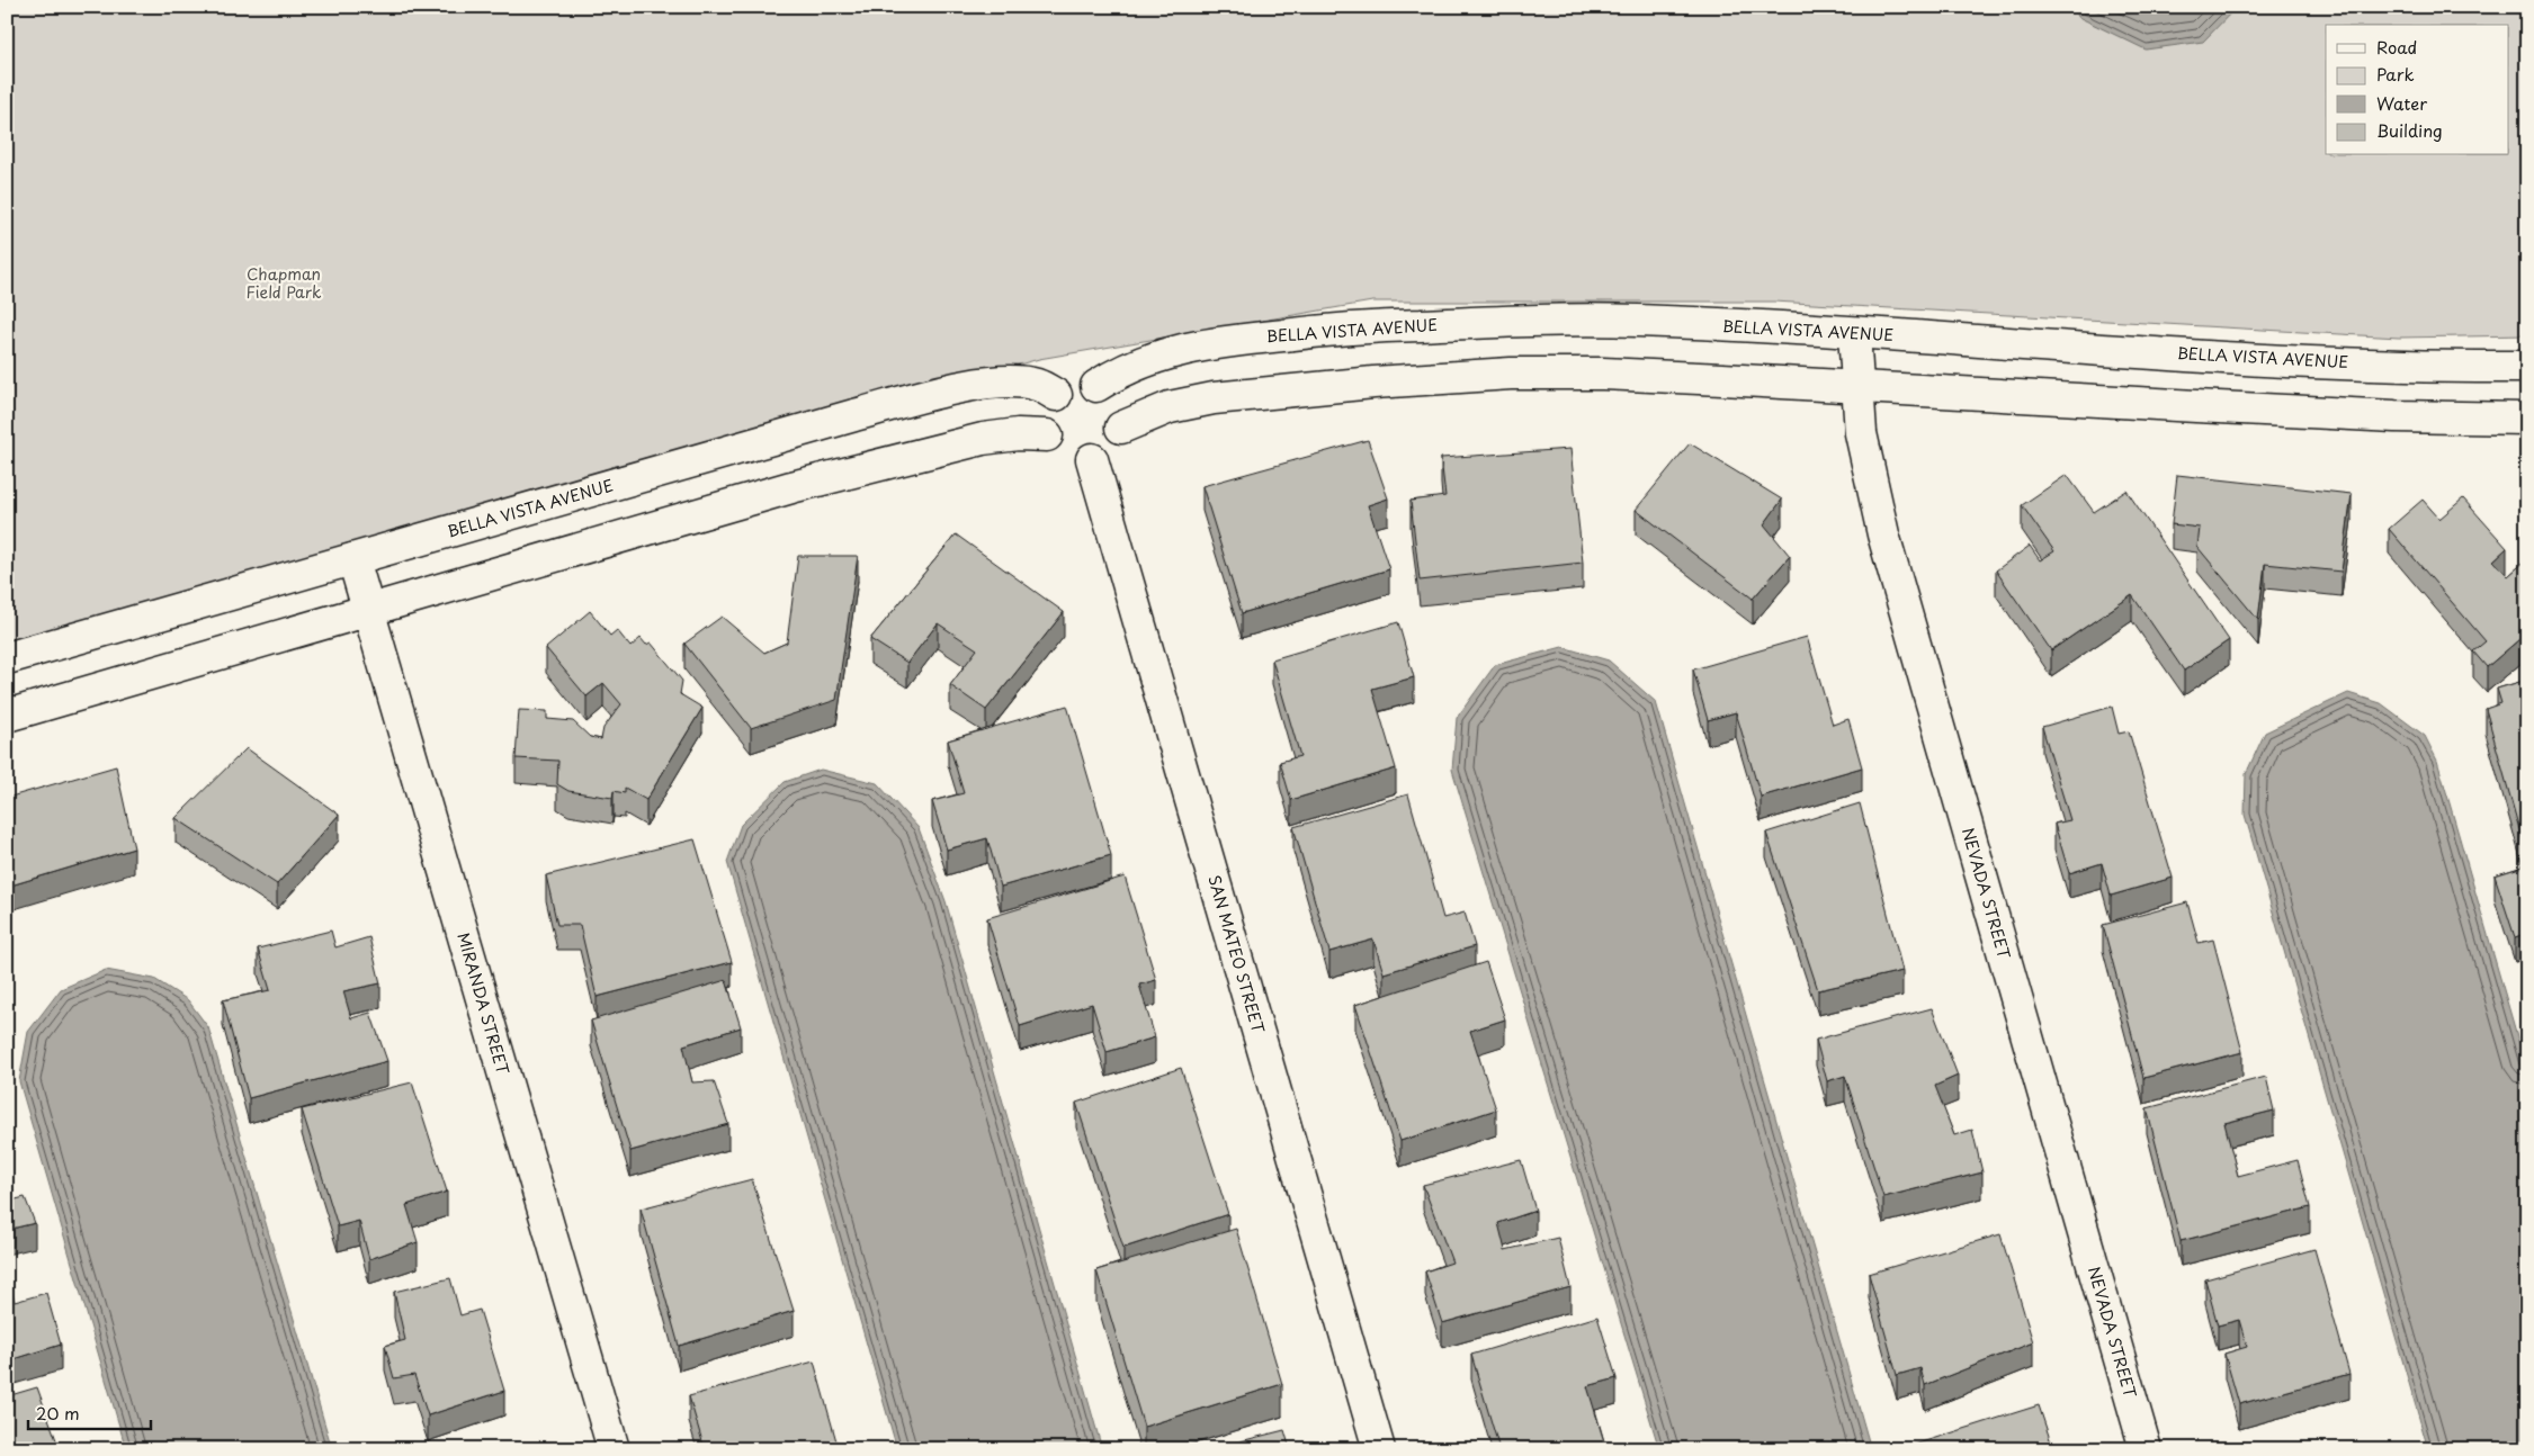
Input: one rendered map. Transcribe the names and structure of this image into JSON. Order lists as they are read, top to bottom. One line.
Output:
{"streets":{"street":["BELLA VISTA AVENUE","NEVADA STREET","SAN MATEO STREET","MIRANDA STREET"]},"crossings":[["BELLA VISTA AVENUE","NEVADA STREET"],["BELLA VISTA AVENUE","SAN MATEO STREET"],["BELLA VISTA AVENUE","MIRANDA STREET"]],"parks":["Chapman Field Park"],"legend":["Road","Park","Water","Building"],"scale_bar":"20 m"}
